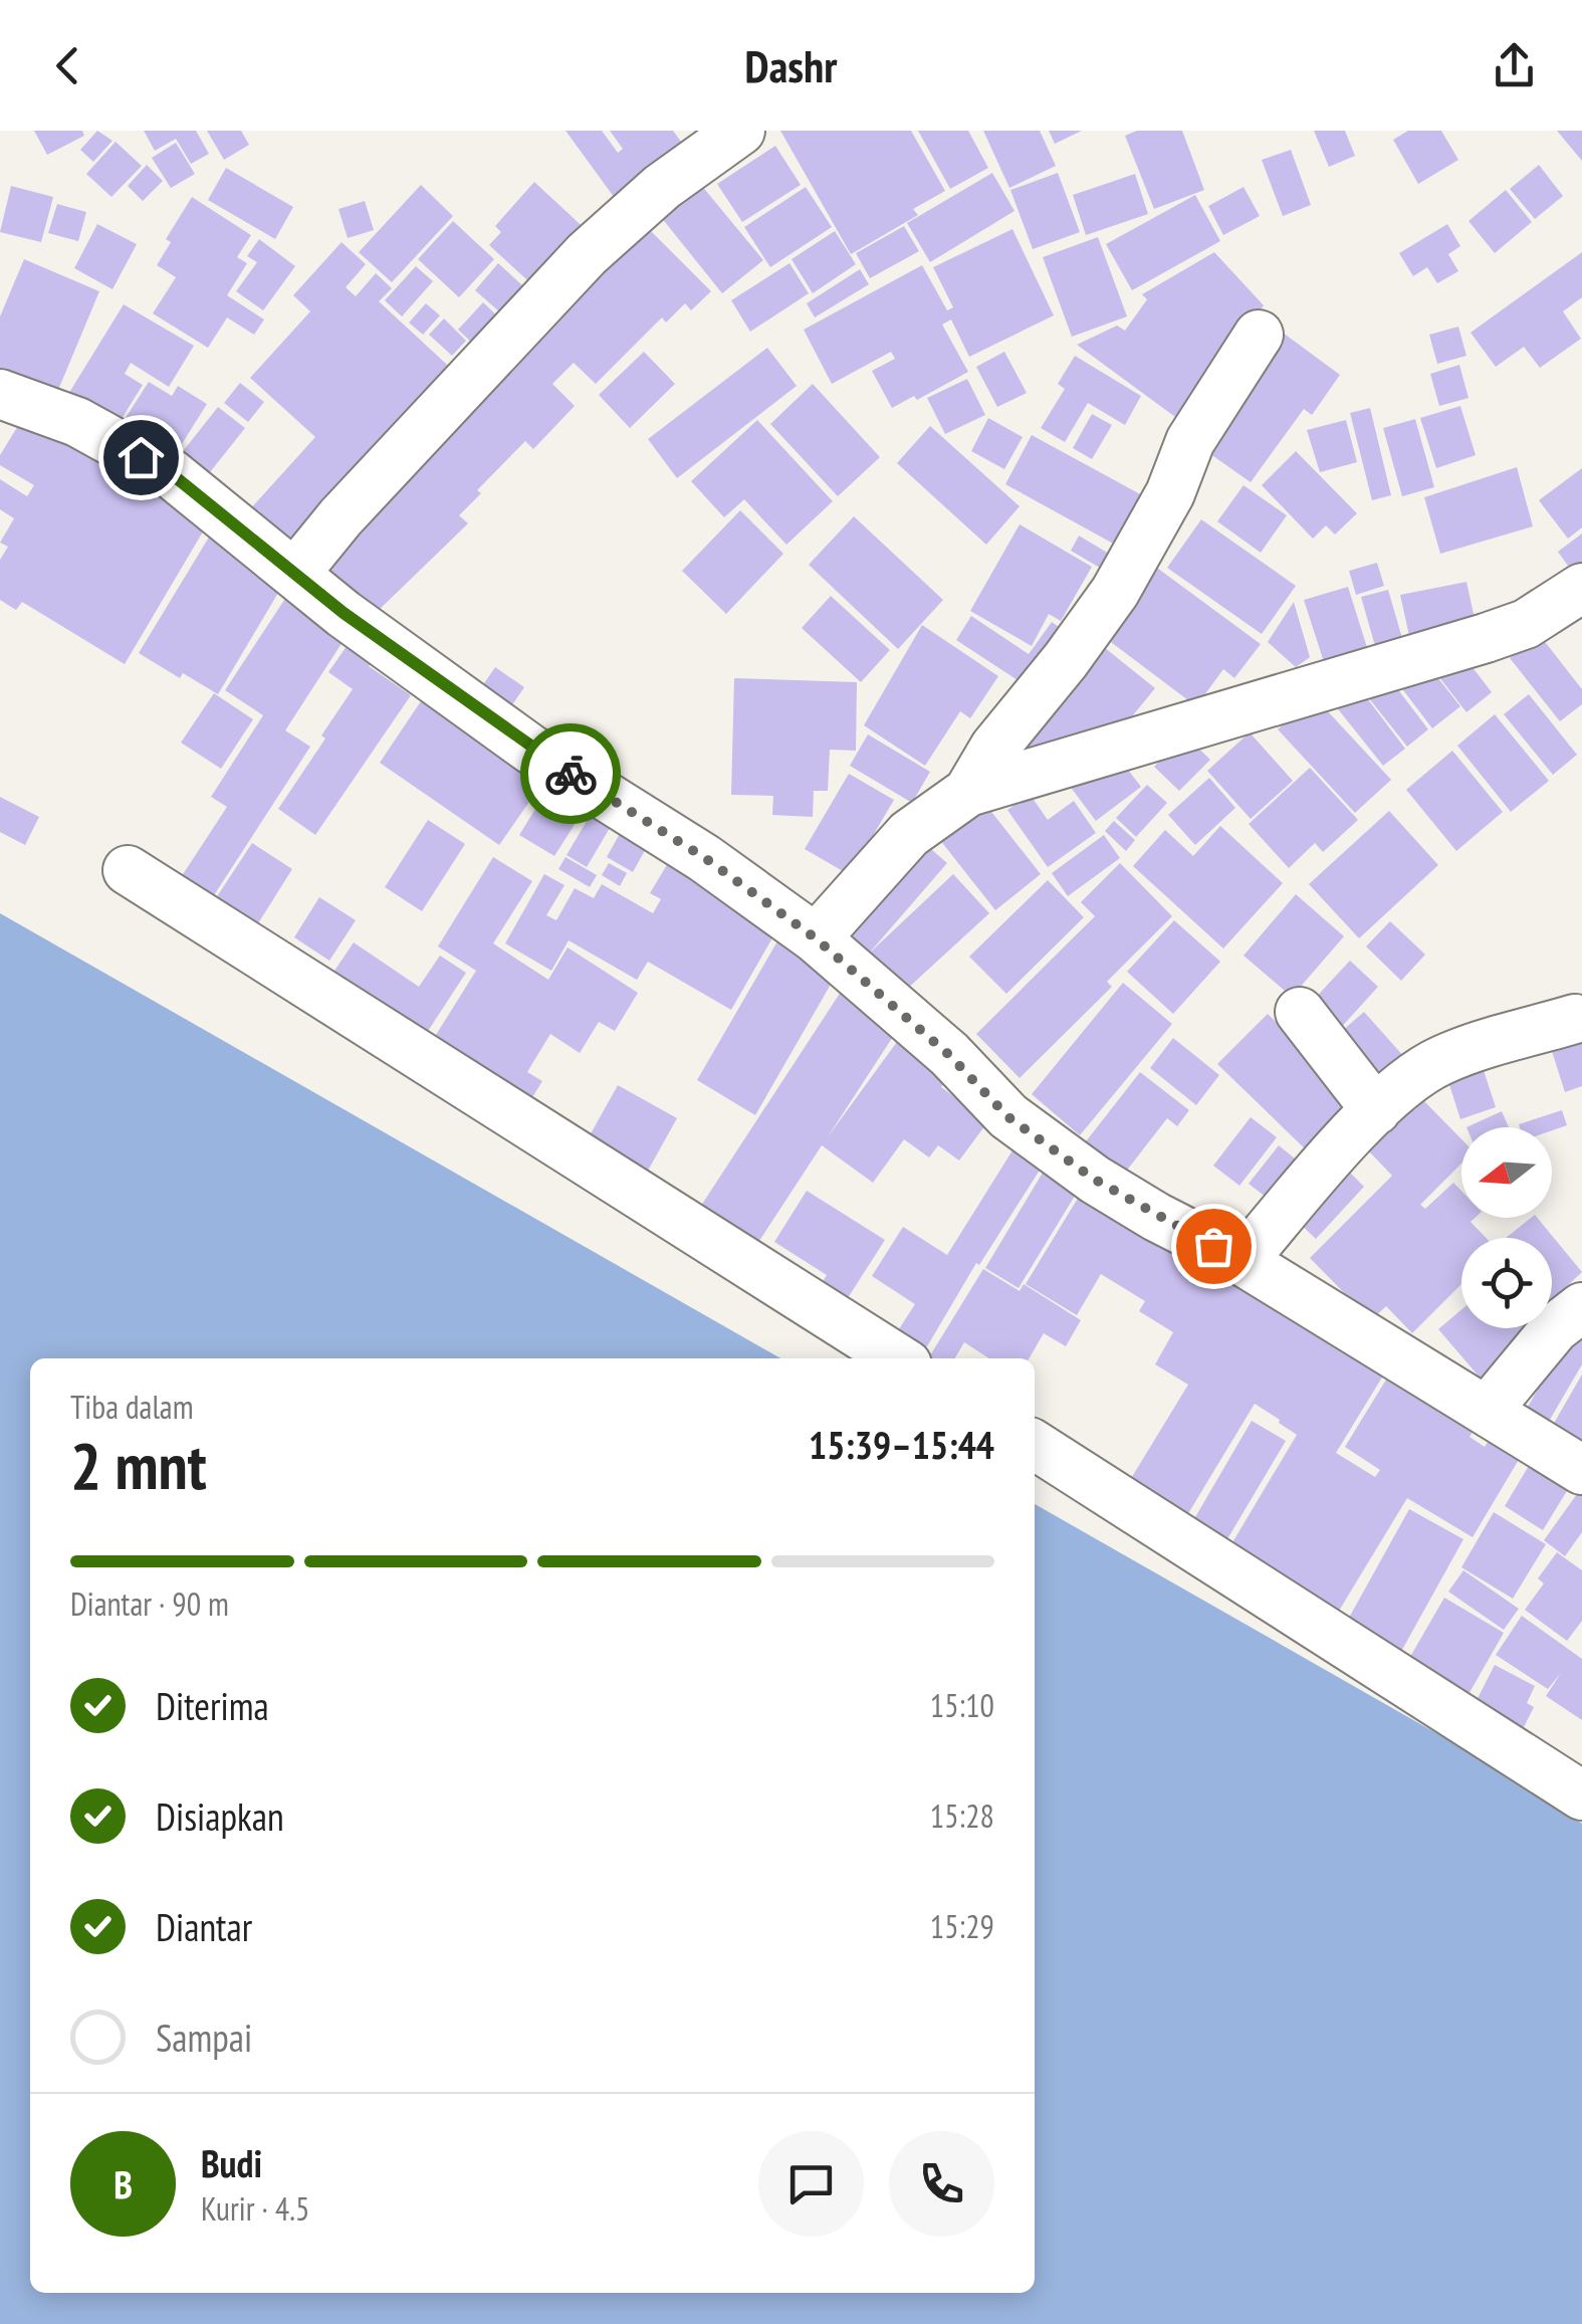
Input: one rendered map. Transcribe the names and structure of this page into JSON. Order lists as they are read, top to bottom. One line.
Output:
{"north":"left","page":{"header":"Dashr","heading":["2 mnt","Tiba dalam","15:39–15:44"],"panel":["Budi","Kurir · 4.5"],"bar":"Diantar · 90 m","list":[["Diterima","15:10"],["Disiapkan","15:28"],["Diantar","15:29"],"Sampai"],"round":"B"}}
